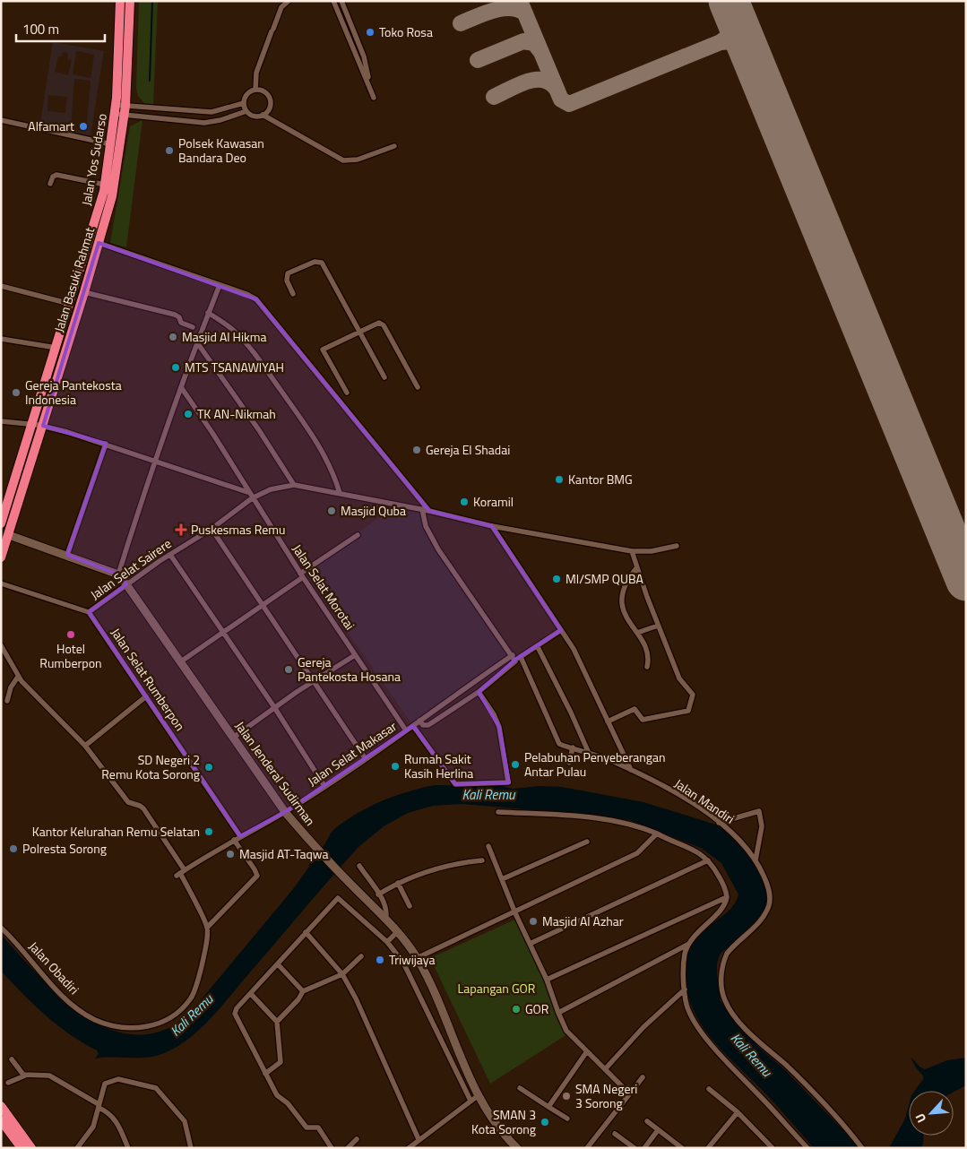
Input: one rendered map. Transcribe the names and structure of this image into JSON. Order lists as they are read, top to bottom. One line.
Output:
{"streets":{"highway":["Jalan Yos Sudarso","Jalan Basuki Rahmat"],"main road":["Jalan Jenderal Sudirman"],"street":["Jalan Selat Sairere","Jalan Selat Morotai","Jalan Selat Rumberpon","Jalan Selat Makasar","Jalan Mandiri","Jalan Obadiri"]},"crossings":[["Jalan Yos Sudarso","Jalan Basuki Rahmat"],["Jalan Basuki Rahmat","Jalan Jenderal Sudirman"],["Jalan Selat Sairere","Jalan Selat Morotai"],["Jalan Selat Sairere","Jalan Selat Rumberpon"],["Jalan Selat Sairere","Jalan Jenderal Sudirman"],["Jalan Selat Morotai","Jalan Selat Makasar"],["Jalan Selat Rumberpon","Jalan Selat Makasar"],["Jalan Selat Makasar","Jalan Jenderal Sudirman"]],"water":["Kali Remu"],"parks":["Lapangan GOR"],"places":{"other":["Toko Rosa","Alfamart","Polsek Kawasan Bandara Deo","Masjid Al Hikma","MTS TSANAWIYAH","Gereja Pantekosta Indonesia","TK AN-Nikmah","Gereja El Shadai","Kantor BMG","Koramil","Masjid Quba","MI/SMP QUBA","Hotel Rumberpon","Gereja Pantekosta Hosana","Pelabuhan Penyeberangan Antar Pulau","Rumah Sakit Kasih Herlina","SD Negeri 2 Remu Kota Sorong","Kantor Kelurahan Remu Selatan","Polresta Sorong","Masjid AT-Taqwa","Masjid Al Azhar","Triwijaya","GOR","SMA Negeri 3 Sorong","SMAN 3 Kota Sorong"],"health":["Puskesmas Remu"]},"scale_bar":"100 m","north":"bottom left"}
